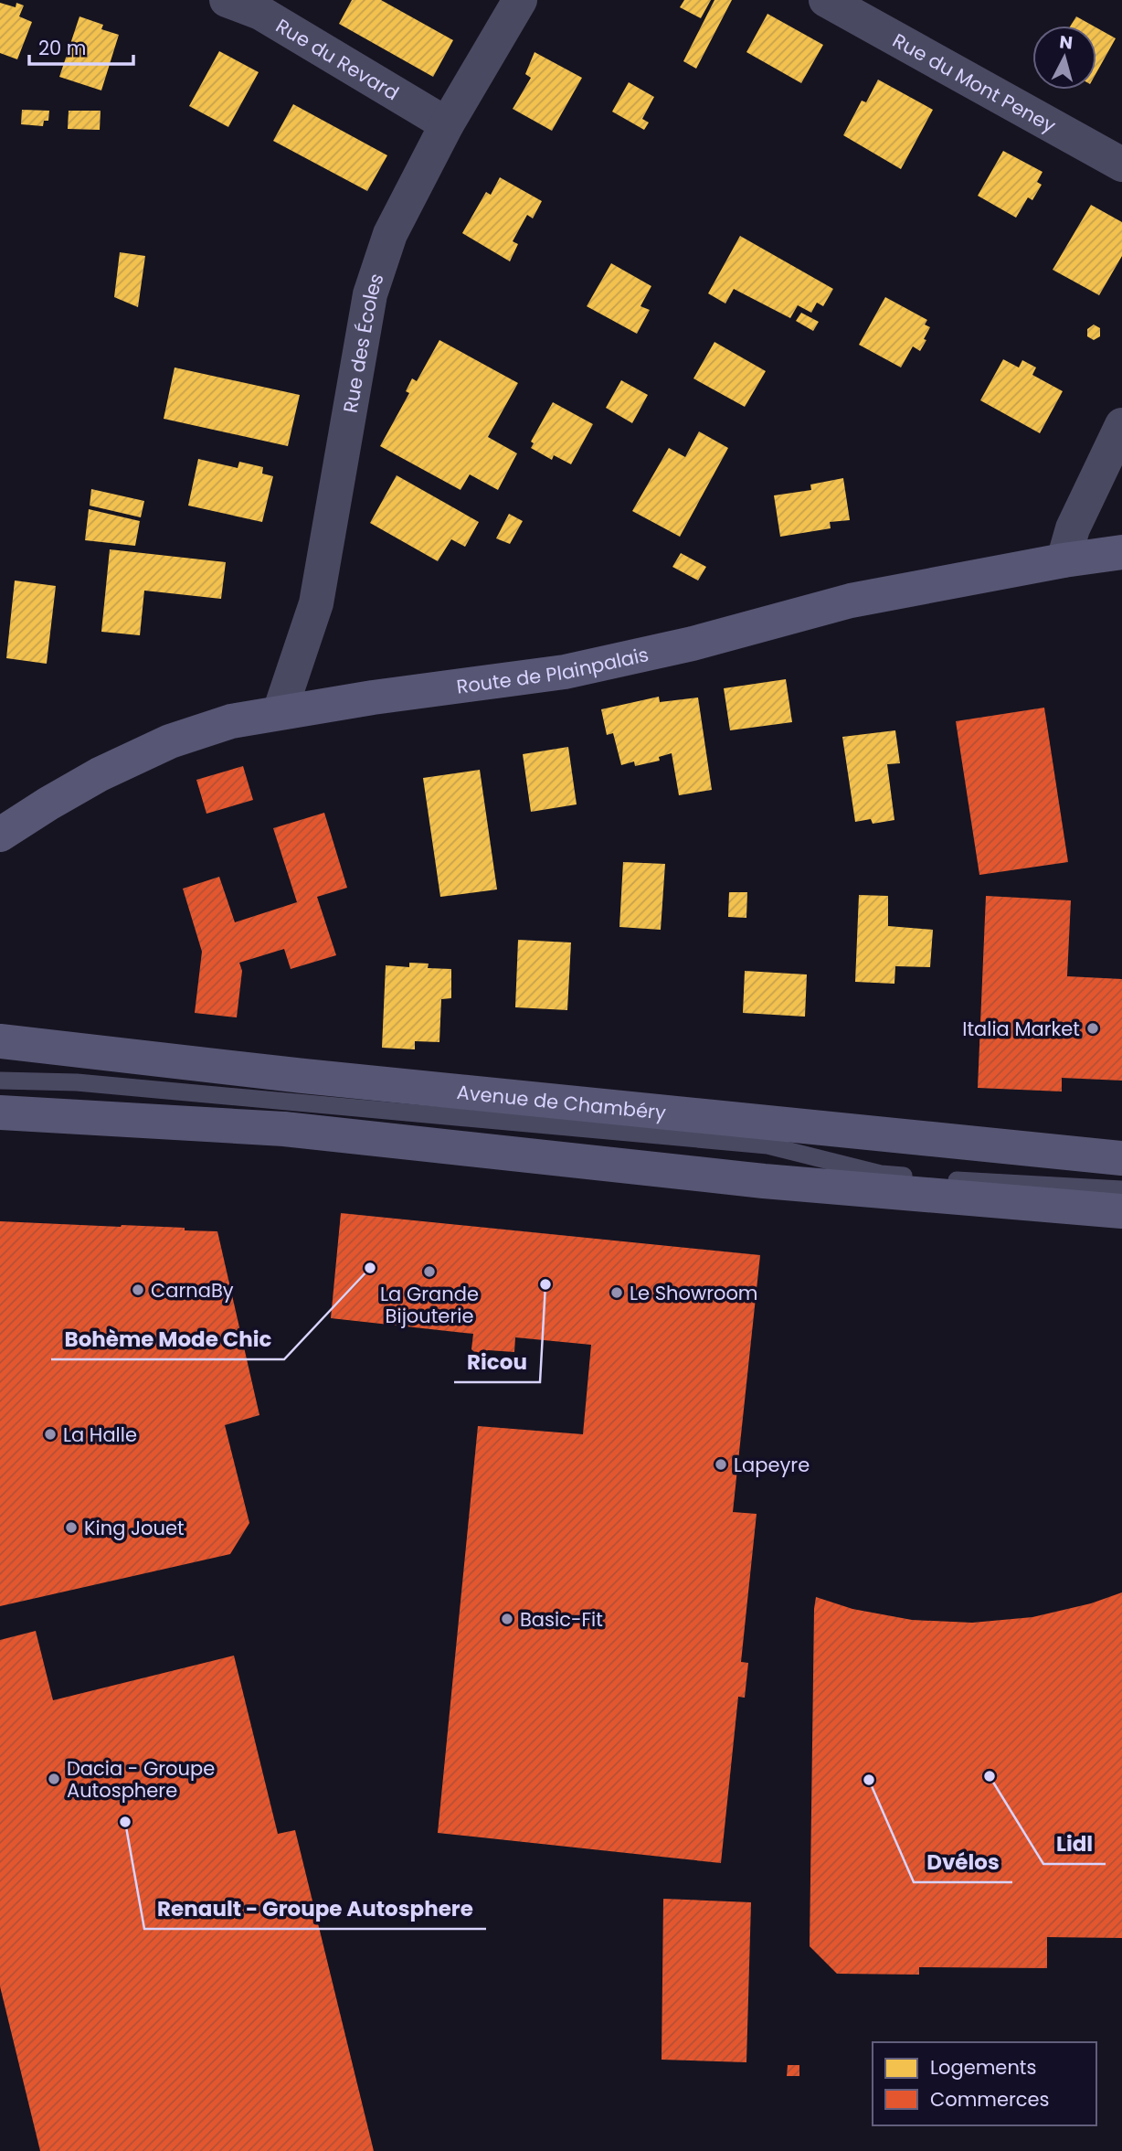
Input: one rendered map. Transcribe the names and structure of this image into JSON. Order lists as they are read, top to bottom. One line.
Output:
{"streets":{"main road":["Route de Plainpalais","Avenue de Chambéry"],"street":["Rue du Revard","Rue du Mont Peney","Rue des Écoles"]},"crossings":[["Rue du Revard","Rue des Écoles"],["Rue des Écoles","Route de Plainpalais"]],"places":["Italia Market","Bohème Mode Chic","La Grande Bijouterie","Ricou","CarnaBy","Le Showroom","La Halle","Lapeyre","King Jouet","Basic-Fit","Lidl","Dacia - Groupe Autosphere","Dvélos","Renault - Groupe Autosphere"],"legend":["Logements","Commerces"],"scale_bar":"20 m","north":"top"}
